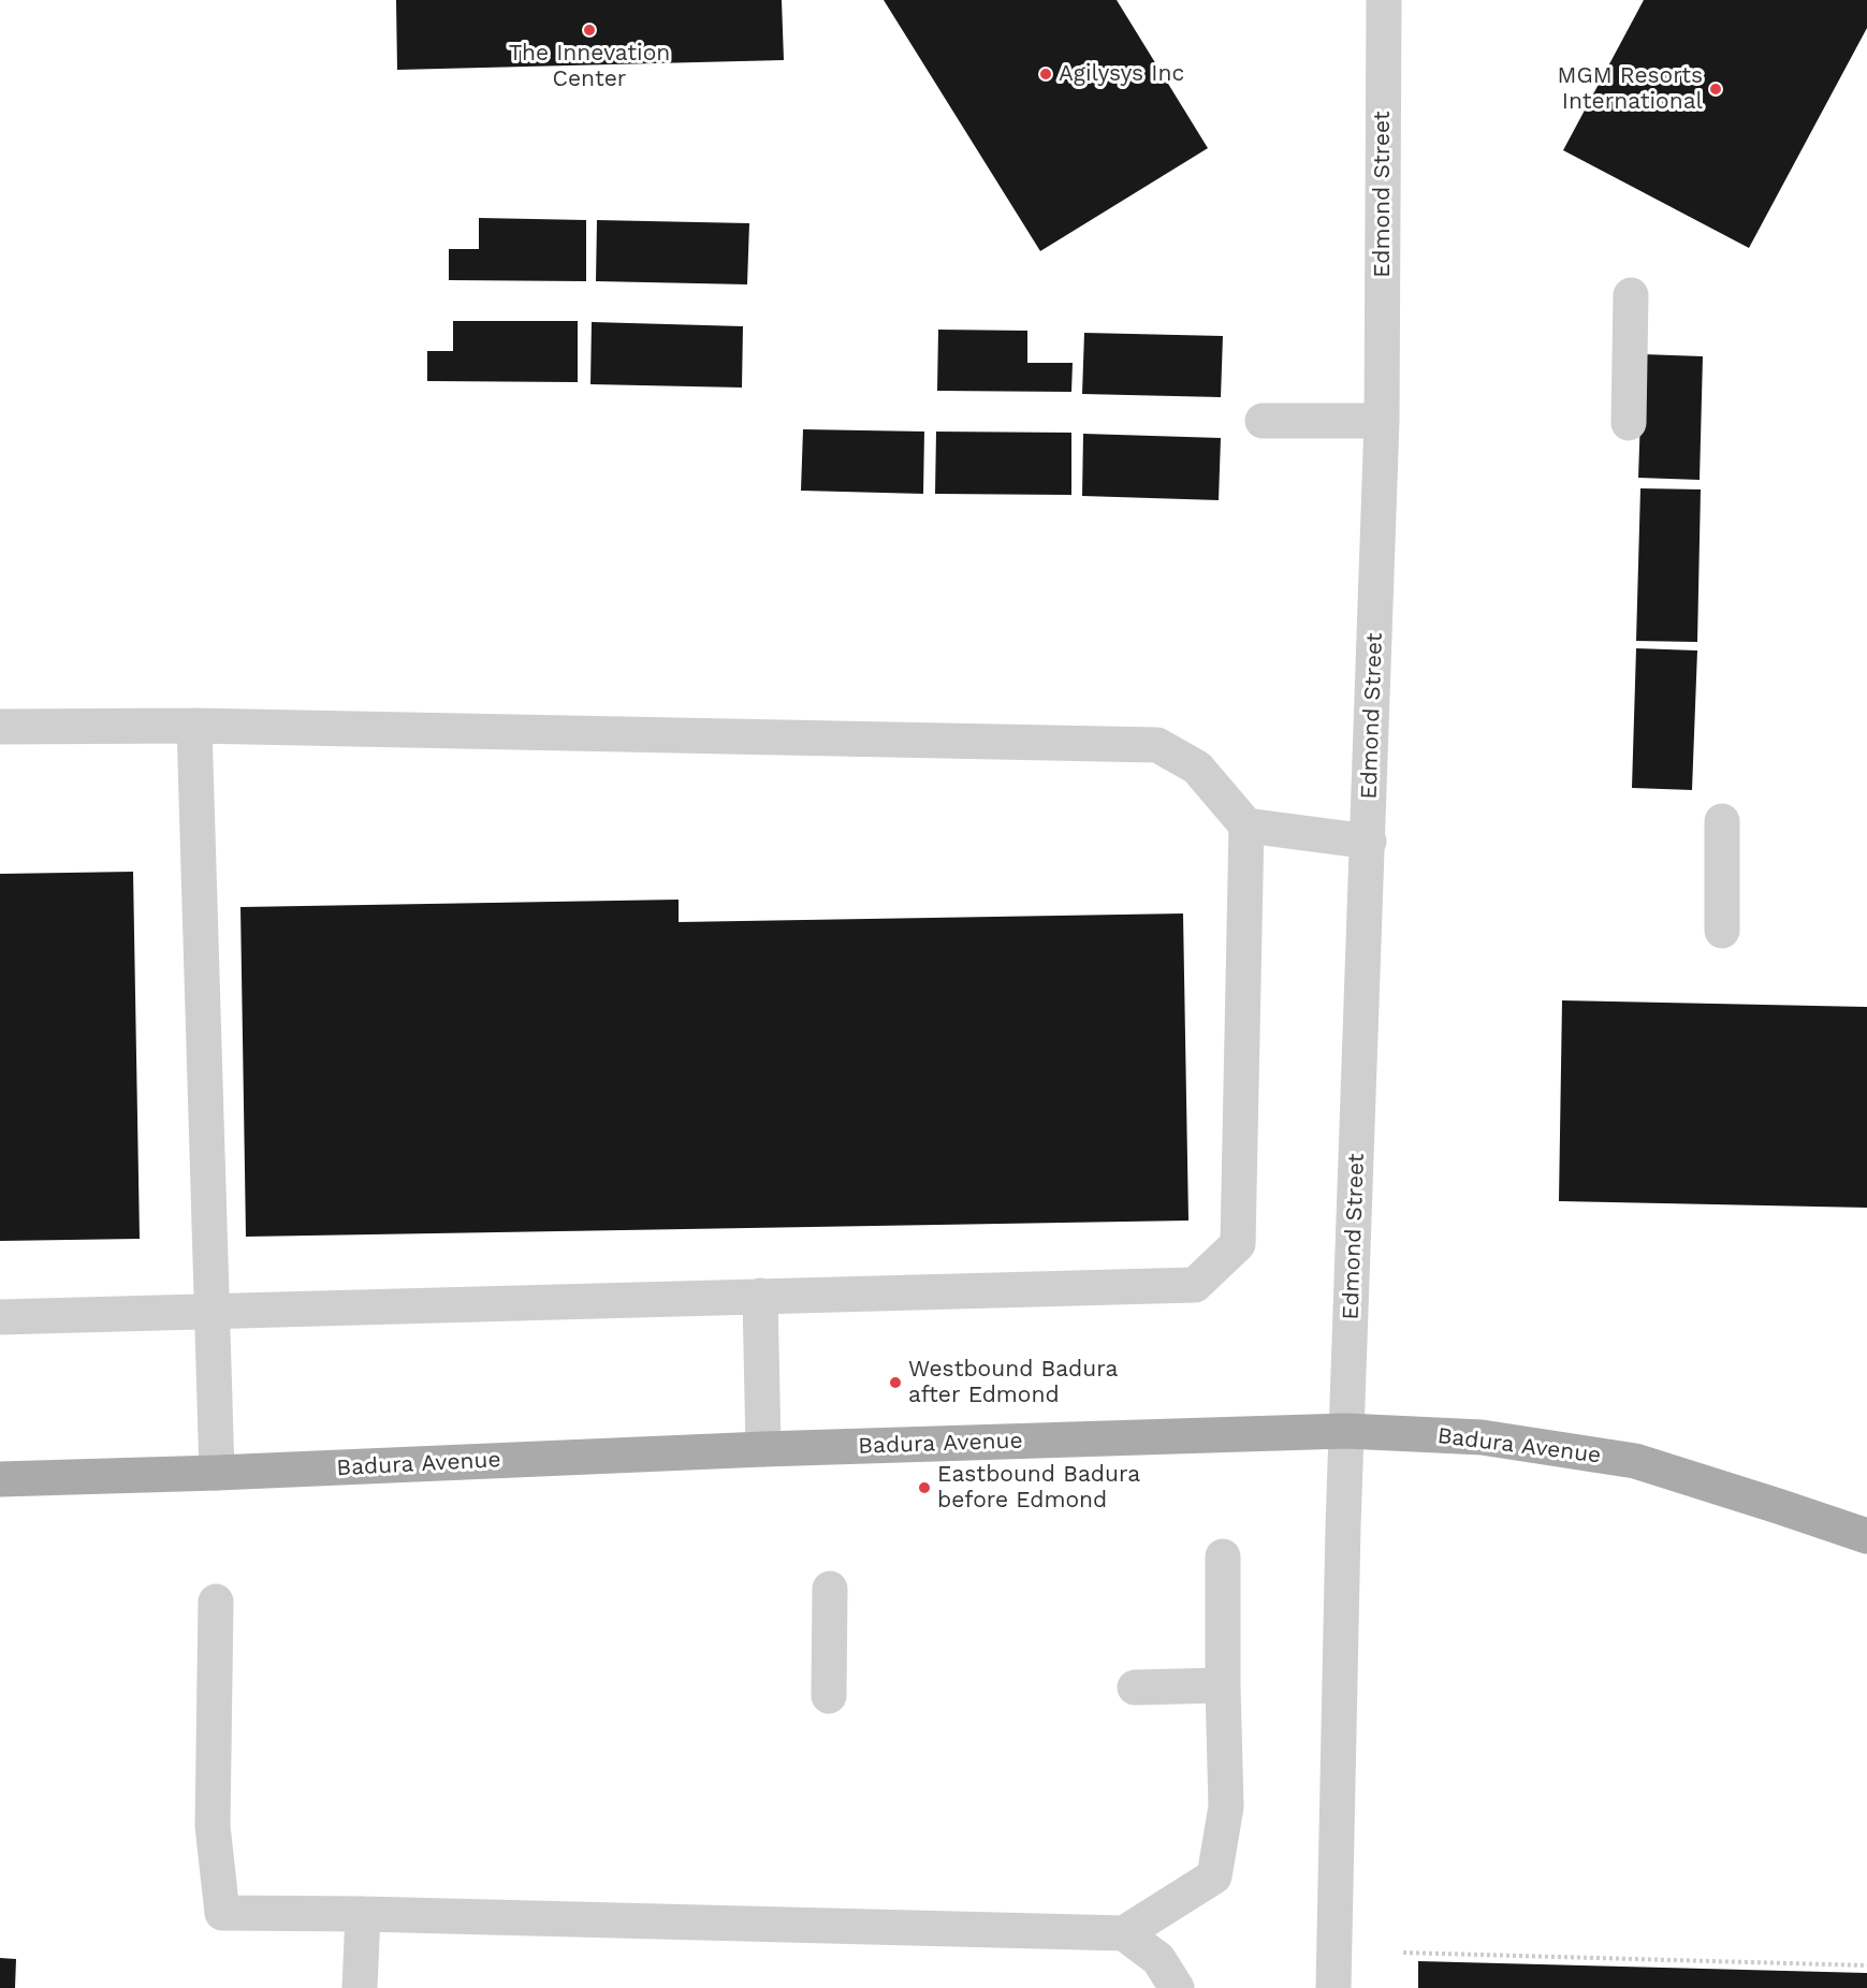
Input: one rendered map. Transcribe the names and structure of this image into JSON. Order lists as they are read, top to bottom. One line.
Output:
{"streets":{"main road":["Badura Avenue"],"street":["Edmond Street"]},"crossings":[["Edmond Street","Badura Avenue"]],"places":["The Innevation Center","Agilysys Inc","MGM Resorts International","Westbound Badura after Edmond","Eastbound Badura before Edmond"]}
